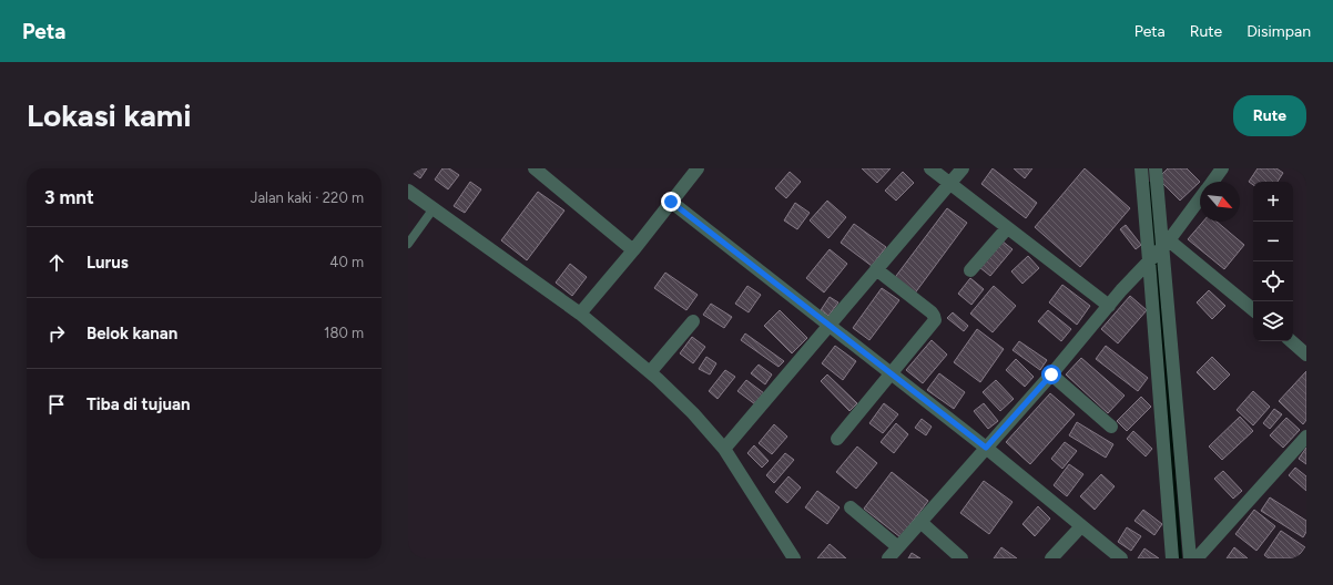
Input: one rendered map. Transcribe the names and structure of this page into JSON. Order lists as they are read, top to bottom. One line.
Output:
{"north":"bottom right","page":{"header":"Peta","nav":["Peta","Rute","Disimpan"],"buttons":"Rute","title":"Lokasi kami","heading":["3 mnt","Jalan kaki · 220 m"],"map_buttons":["+","−"],"list":[["Lurus","40 m"],["Belok kanan","180 m"],"Tiba di tujuan"]}}
